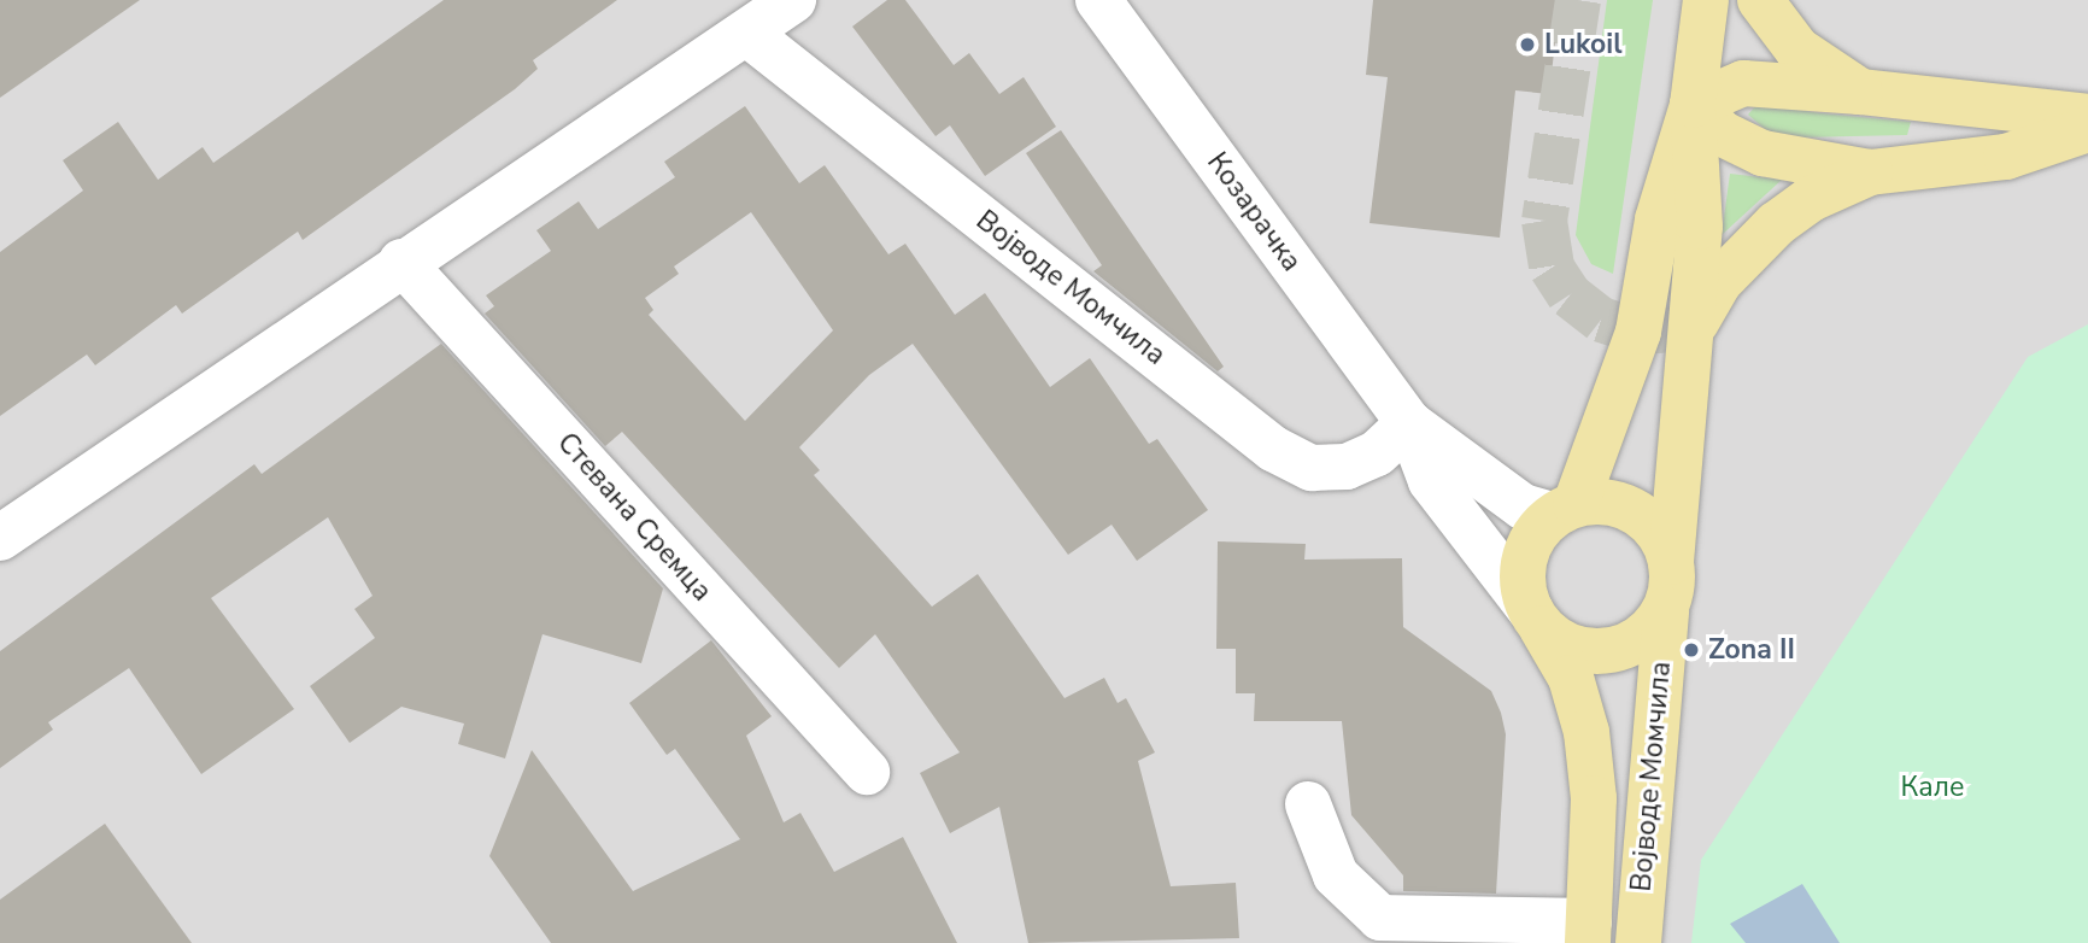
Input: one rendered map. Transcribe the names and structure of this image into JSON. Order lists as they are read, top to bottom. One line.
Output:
{"streets":{"main road":["Војводе Момчила"],"street":["Козарачка","Стевана Сремца"]},"crossings":[["Козарачка","Војводе Момчила"]],"parks":["Кале"],"places":["Lukoil","Zona II"]}
